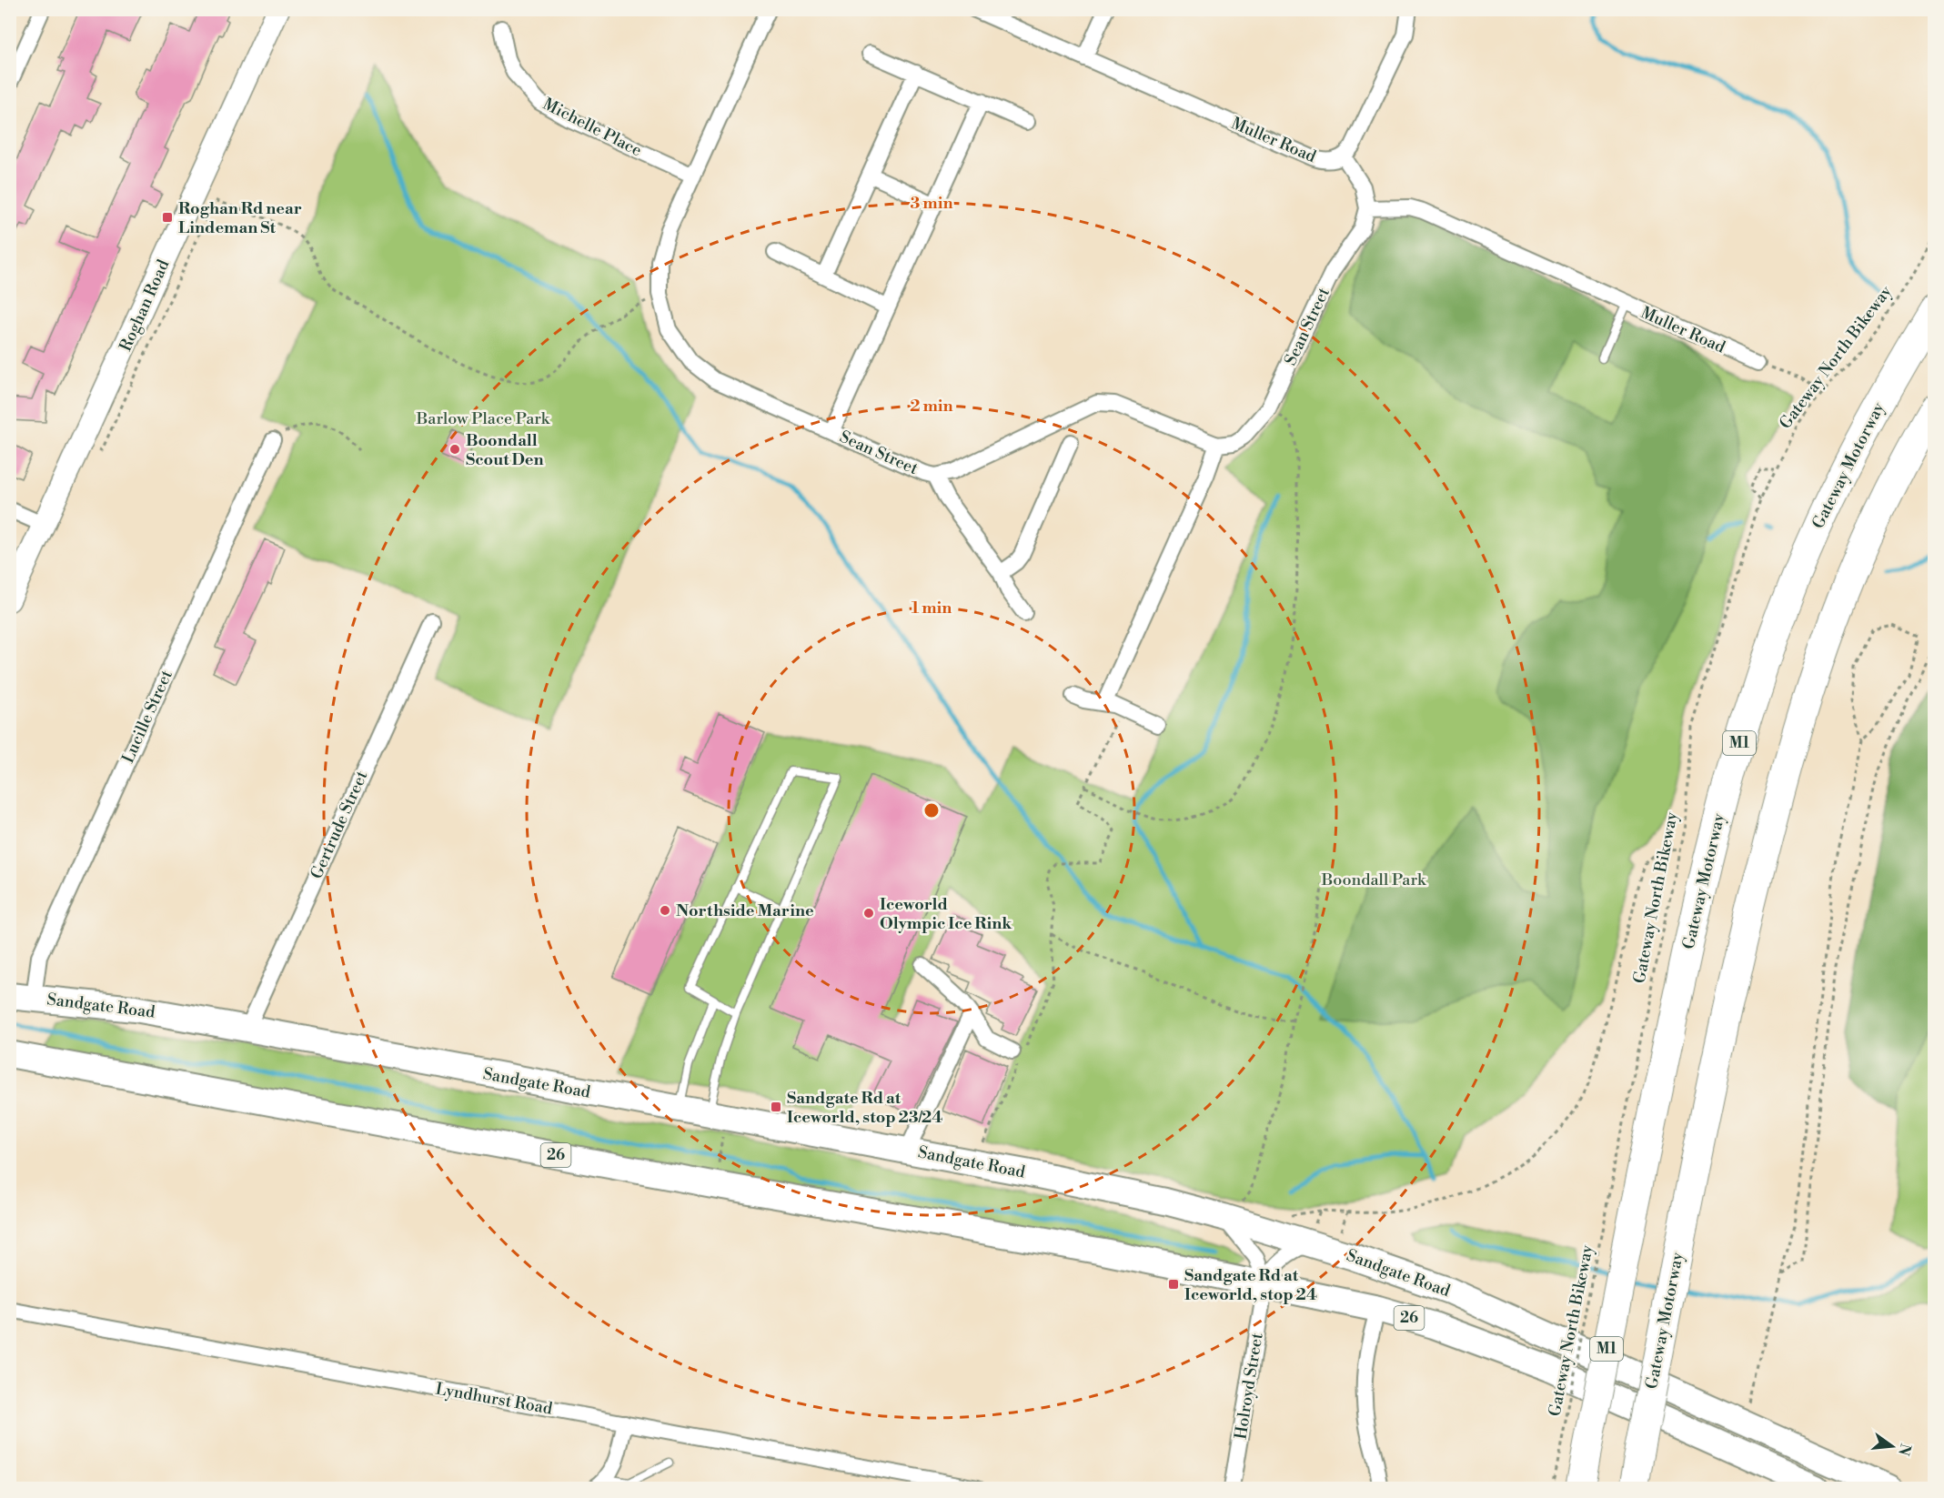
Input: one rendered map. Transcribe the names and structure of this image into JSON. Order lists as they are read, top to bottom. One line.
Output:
{"streets":{"highway":["Gateway Motorway","M1","Sandgate Road","26"],"main road":["Roghan Road"],"street":["Michelle Place","Muller Road","Sean Street","Lucille Street","Gertrude Street","Holroyd Street","Lyndhurst Road"],"path":["Gateway North Bikeway"]},"crossings":[["Michelle Place","Sean Street"],["Muller Road","Sean Street"],["Gateway North Bikeway","Gateway Motorway"],["Lucille Street","Sandgate Road"],["Gertrude Street","Sandgate Road"],["26","Holroyd Street"]],"parks":["Barlow Place Park","Boondall Park"],"places":{"transit":["Roghan Rd near Lindeman St","Sandgate Rd at Iceworld, stop 23/24","Sandgate Rd at Iceworld, stop 24"],"other":["Boondall Scout Den","Northside Marine","Iceworld Olympic Ice Rink"]},"north":"right","rings":["3 min","2 min","1 min"]}
